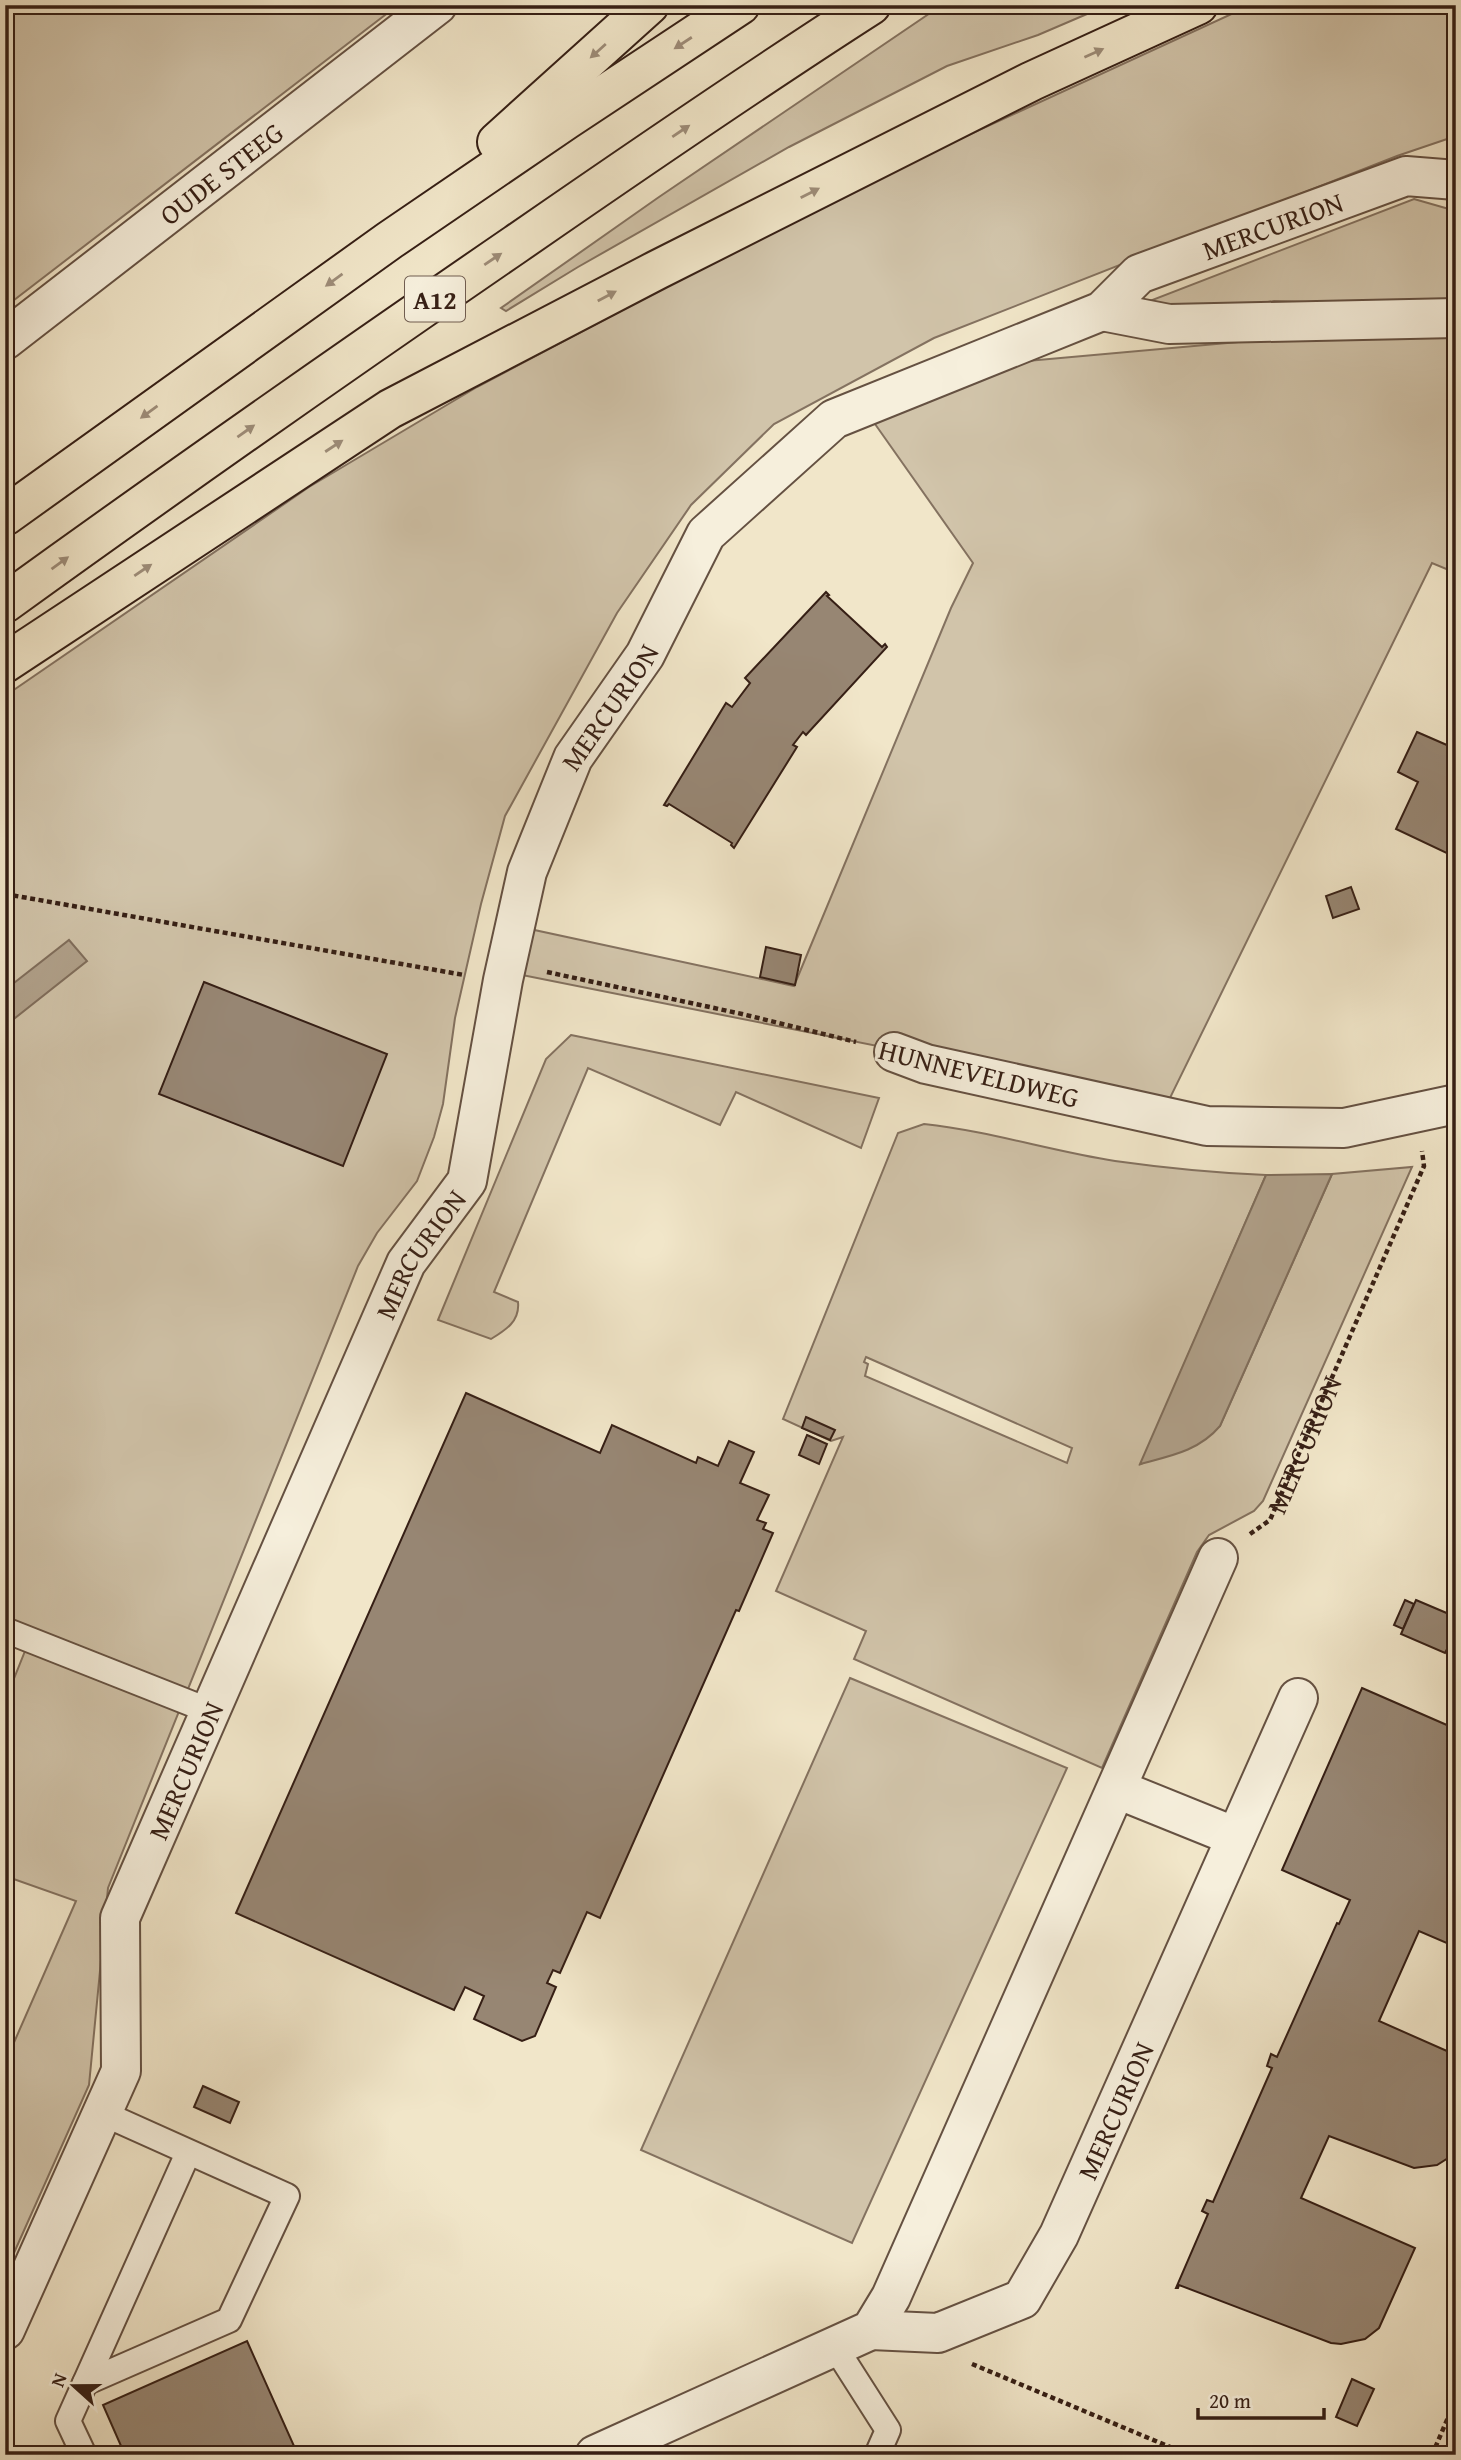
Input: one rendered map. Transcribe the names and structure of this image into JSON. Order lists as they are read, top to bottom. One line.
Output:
{"streets":{"highway":["A12"],"street":["OUDE STEEG","MERCURION","HUNNEVELDWEG"]},"crossings":[["MERCURION","HUNNEVELDWEG"]],"scale_bar":"20 m","north":"left"}
